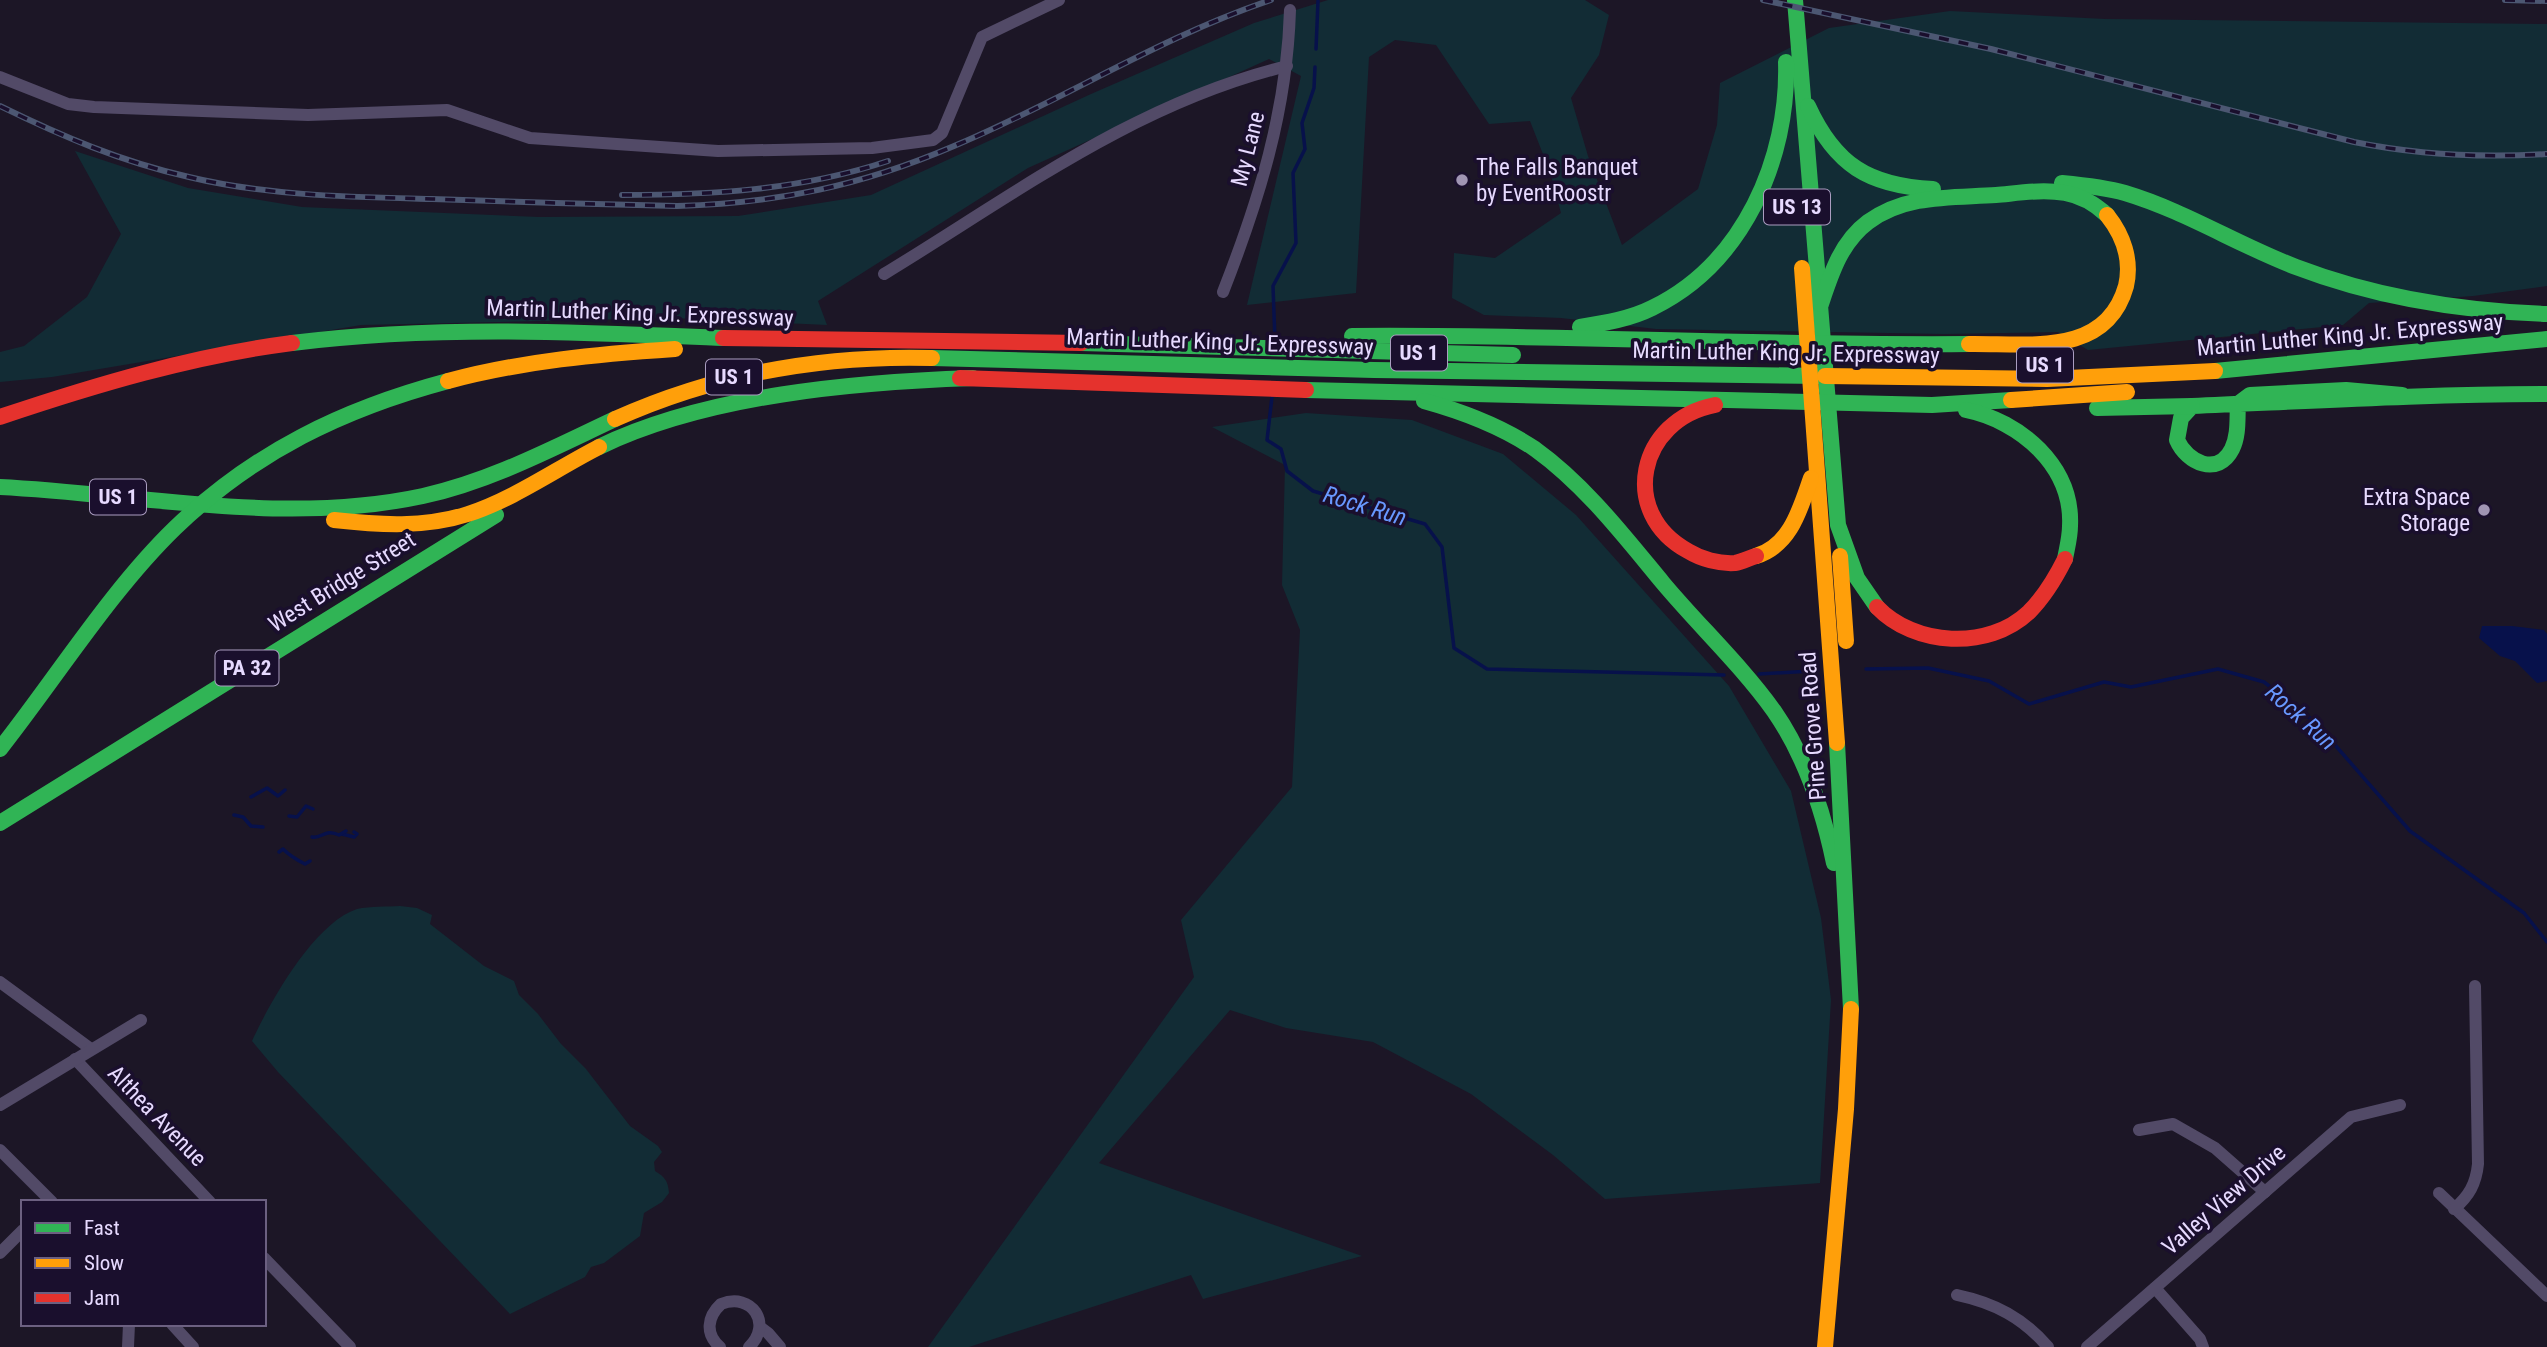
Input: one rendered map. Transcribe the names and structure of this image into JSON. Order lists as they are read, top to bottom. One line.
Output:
{"streets":{"main road":["US 13","Martin Luther King Jr. Expressway","US 1","West Bridge Street","PA 32","Pine Grove Road"],"street":["My Lane","Althea Avenue","Valley View Drive"]},"crossings":[["US 13","Pine Grove Road"]],"water":["Rock Run"],"places":["The Falls Banquet by EventRoostr","Extra Space Storage"],"legend":["Fast","Slow","Jam"]}
